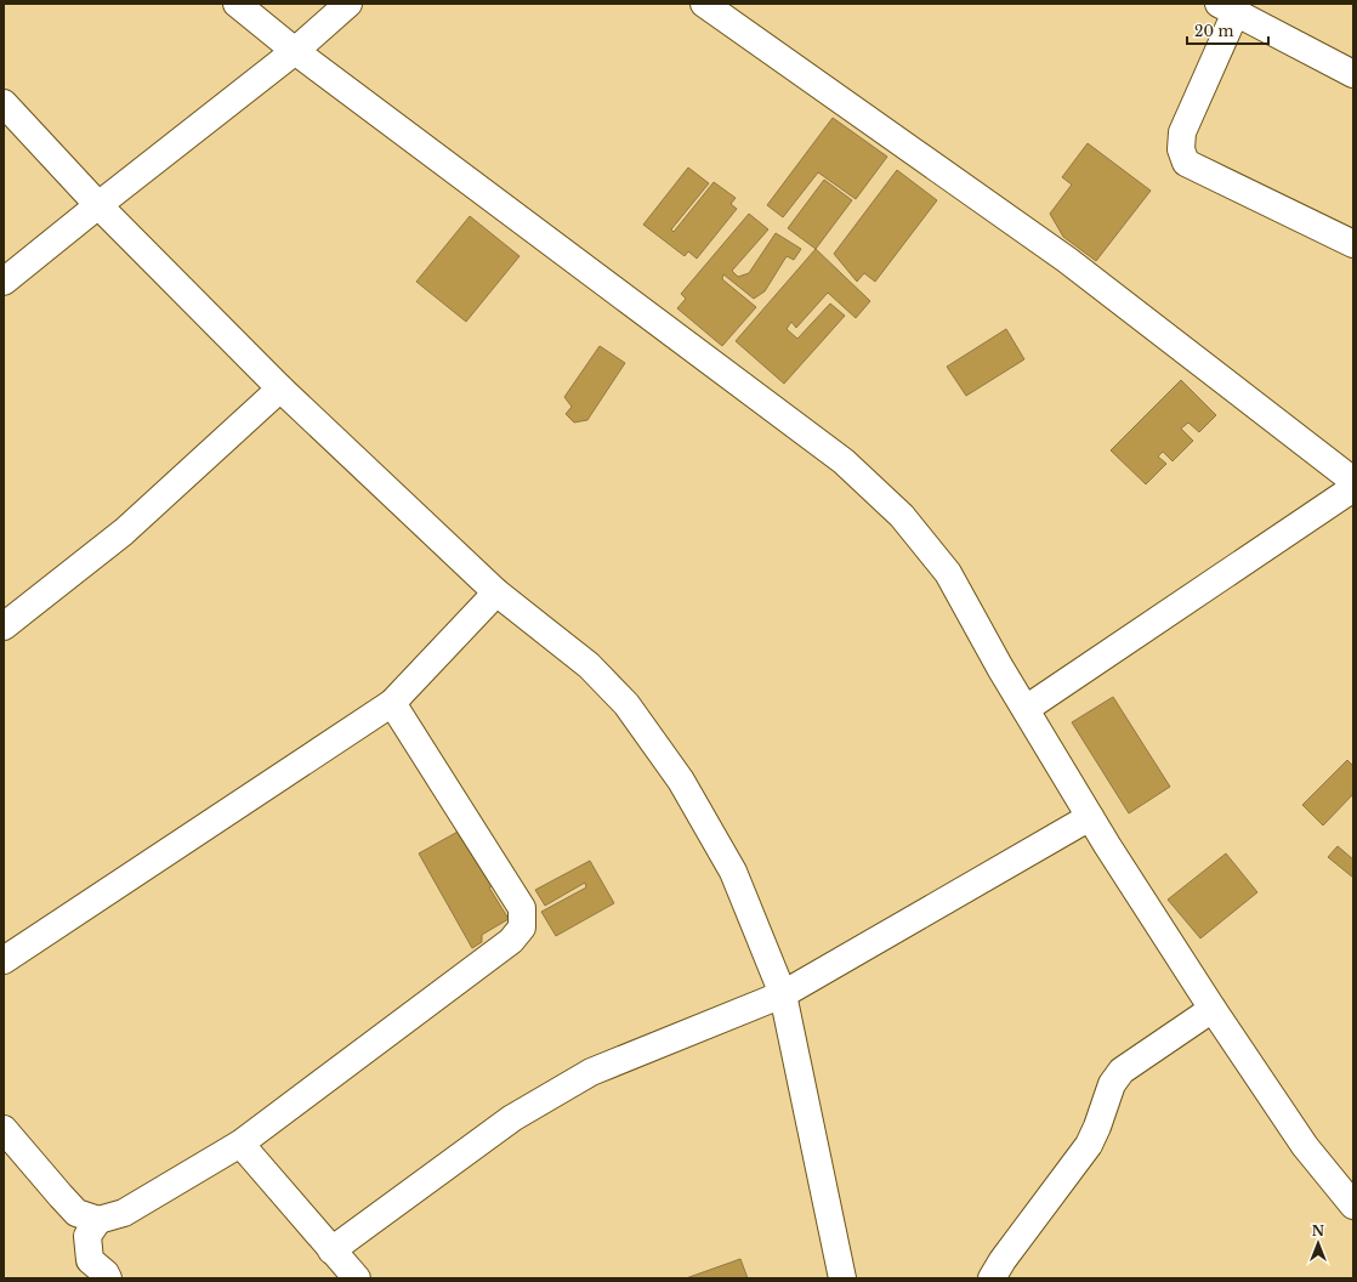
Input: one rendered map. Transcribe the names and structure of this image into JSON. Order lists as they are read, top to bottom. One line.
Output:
{"scale_bar":"20 m","north":"top"}
